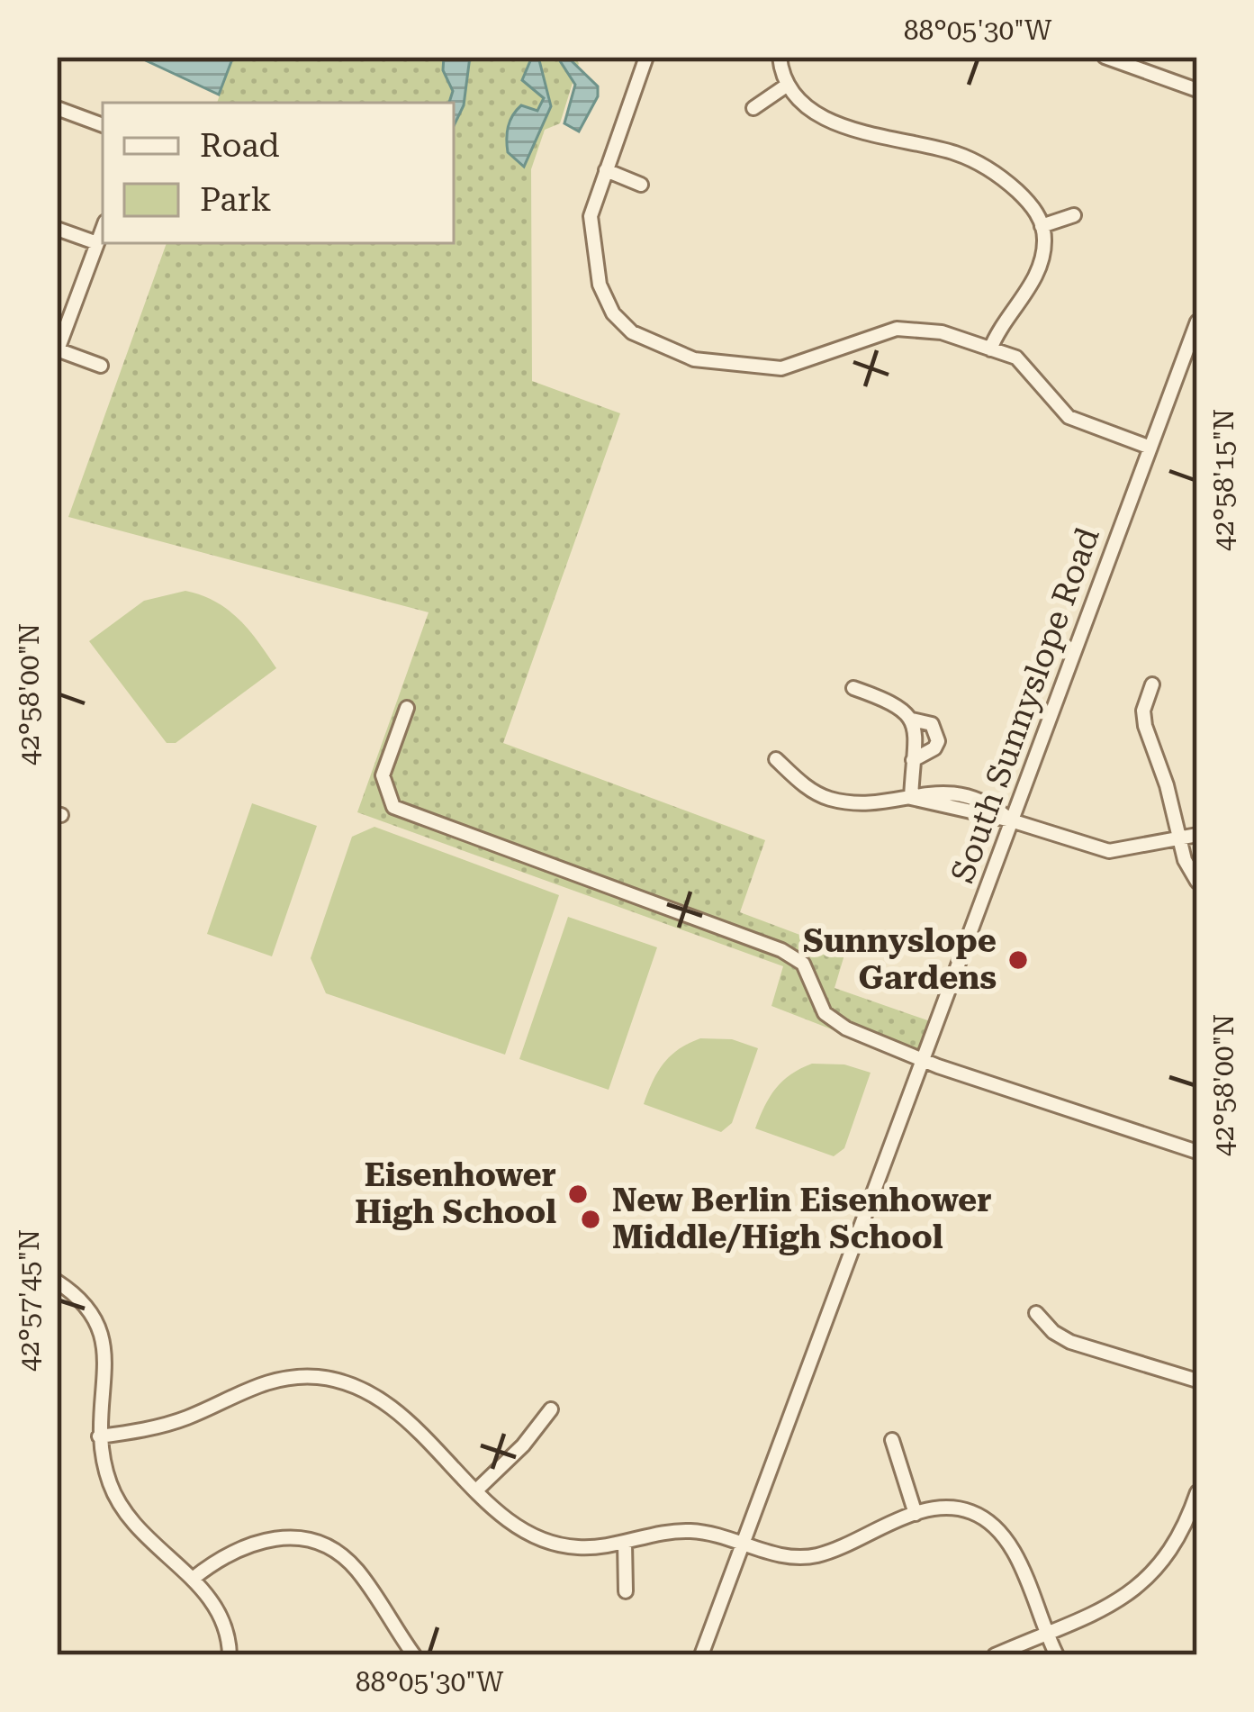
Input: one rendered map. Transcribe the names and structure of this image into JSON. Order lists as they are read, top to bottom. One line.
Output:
{"streets":{"street":["South Sunnyslope Road"]},"places":["Sunnyslope Gardens","Eisenhower High School","New Berlin Eisenhower Middle/High School"],"legend":["Road","Park"],"coordinates":["88°05'30\"W","42°58'15\"N","42°58'00\"N","42°57'45\"N"]}
